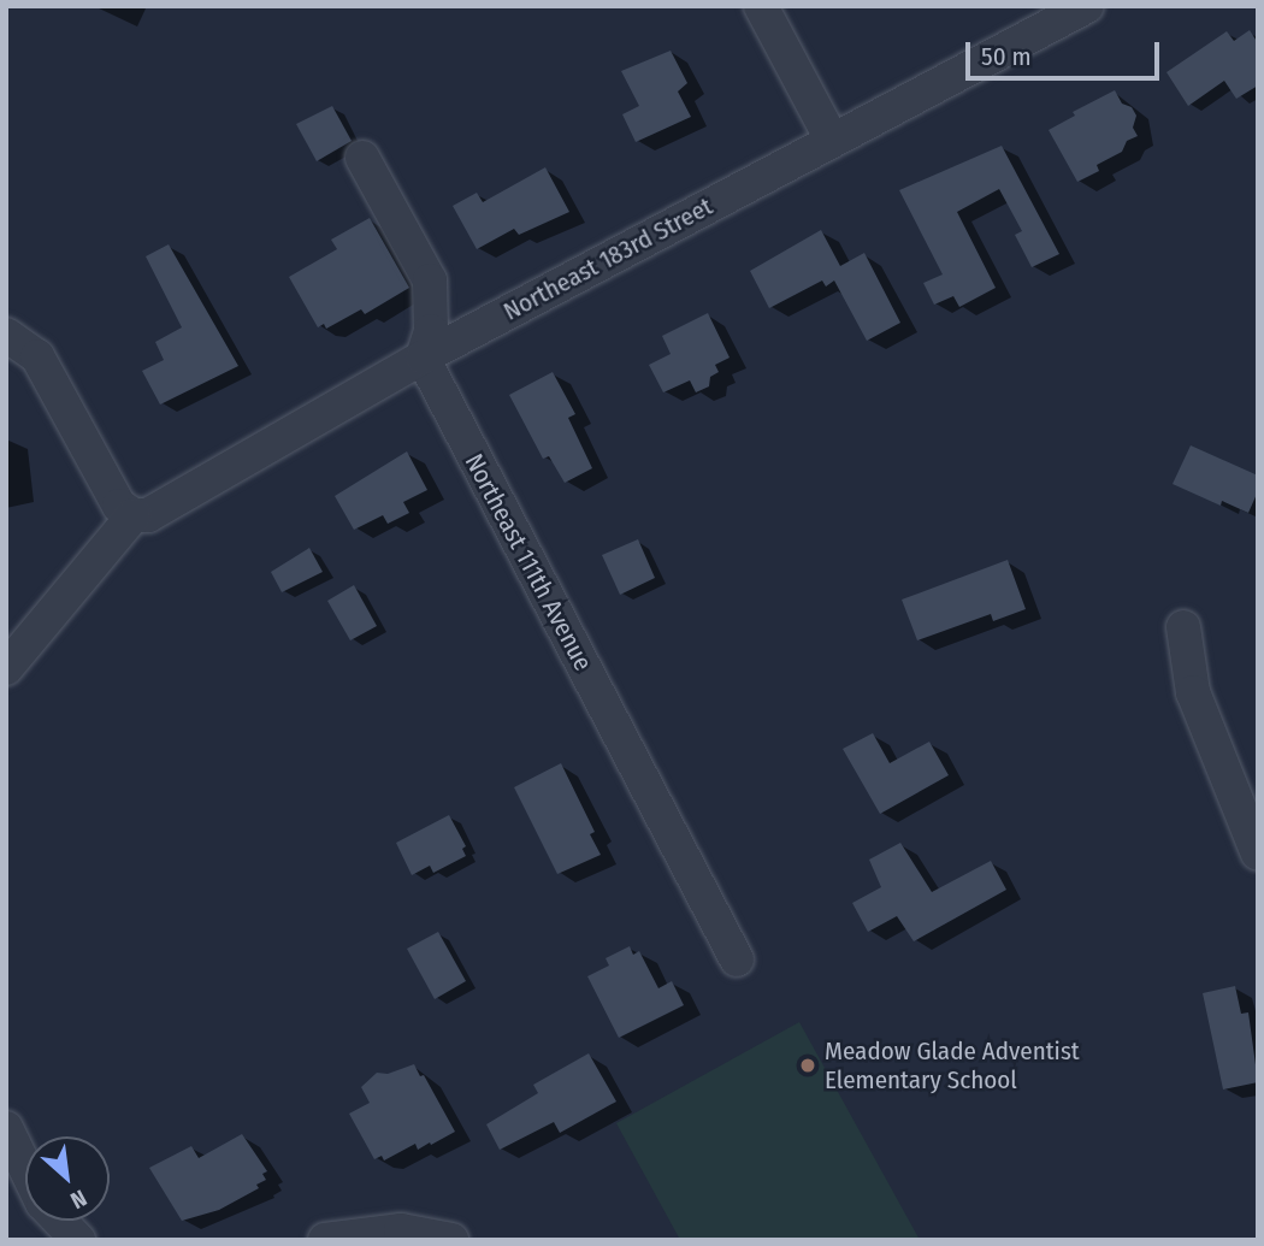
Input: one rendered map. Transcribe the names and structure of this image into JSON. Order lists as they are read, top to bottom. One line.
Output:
{"streets":{"street":["Northeast 183rd Street","Northeast 111th Avenue"]},"crossings":[["Northeast 183rd Street","Northeast 111th Avenue"]],"places":["Meadow Glade Adventist Elementary School"],"scale_bar":"50 m","north":"bottom right"}
